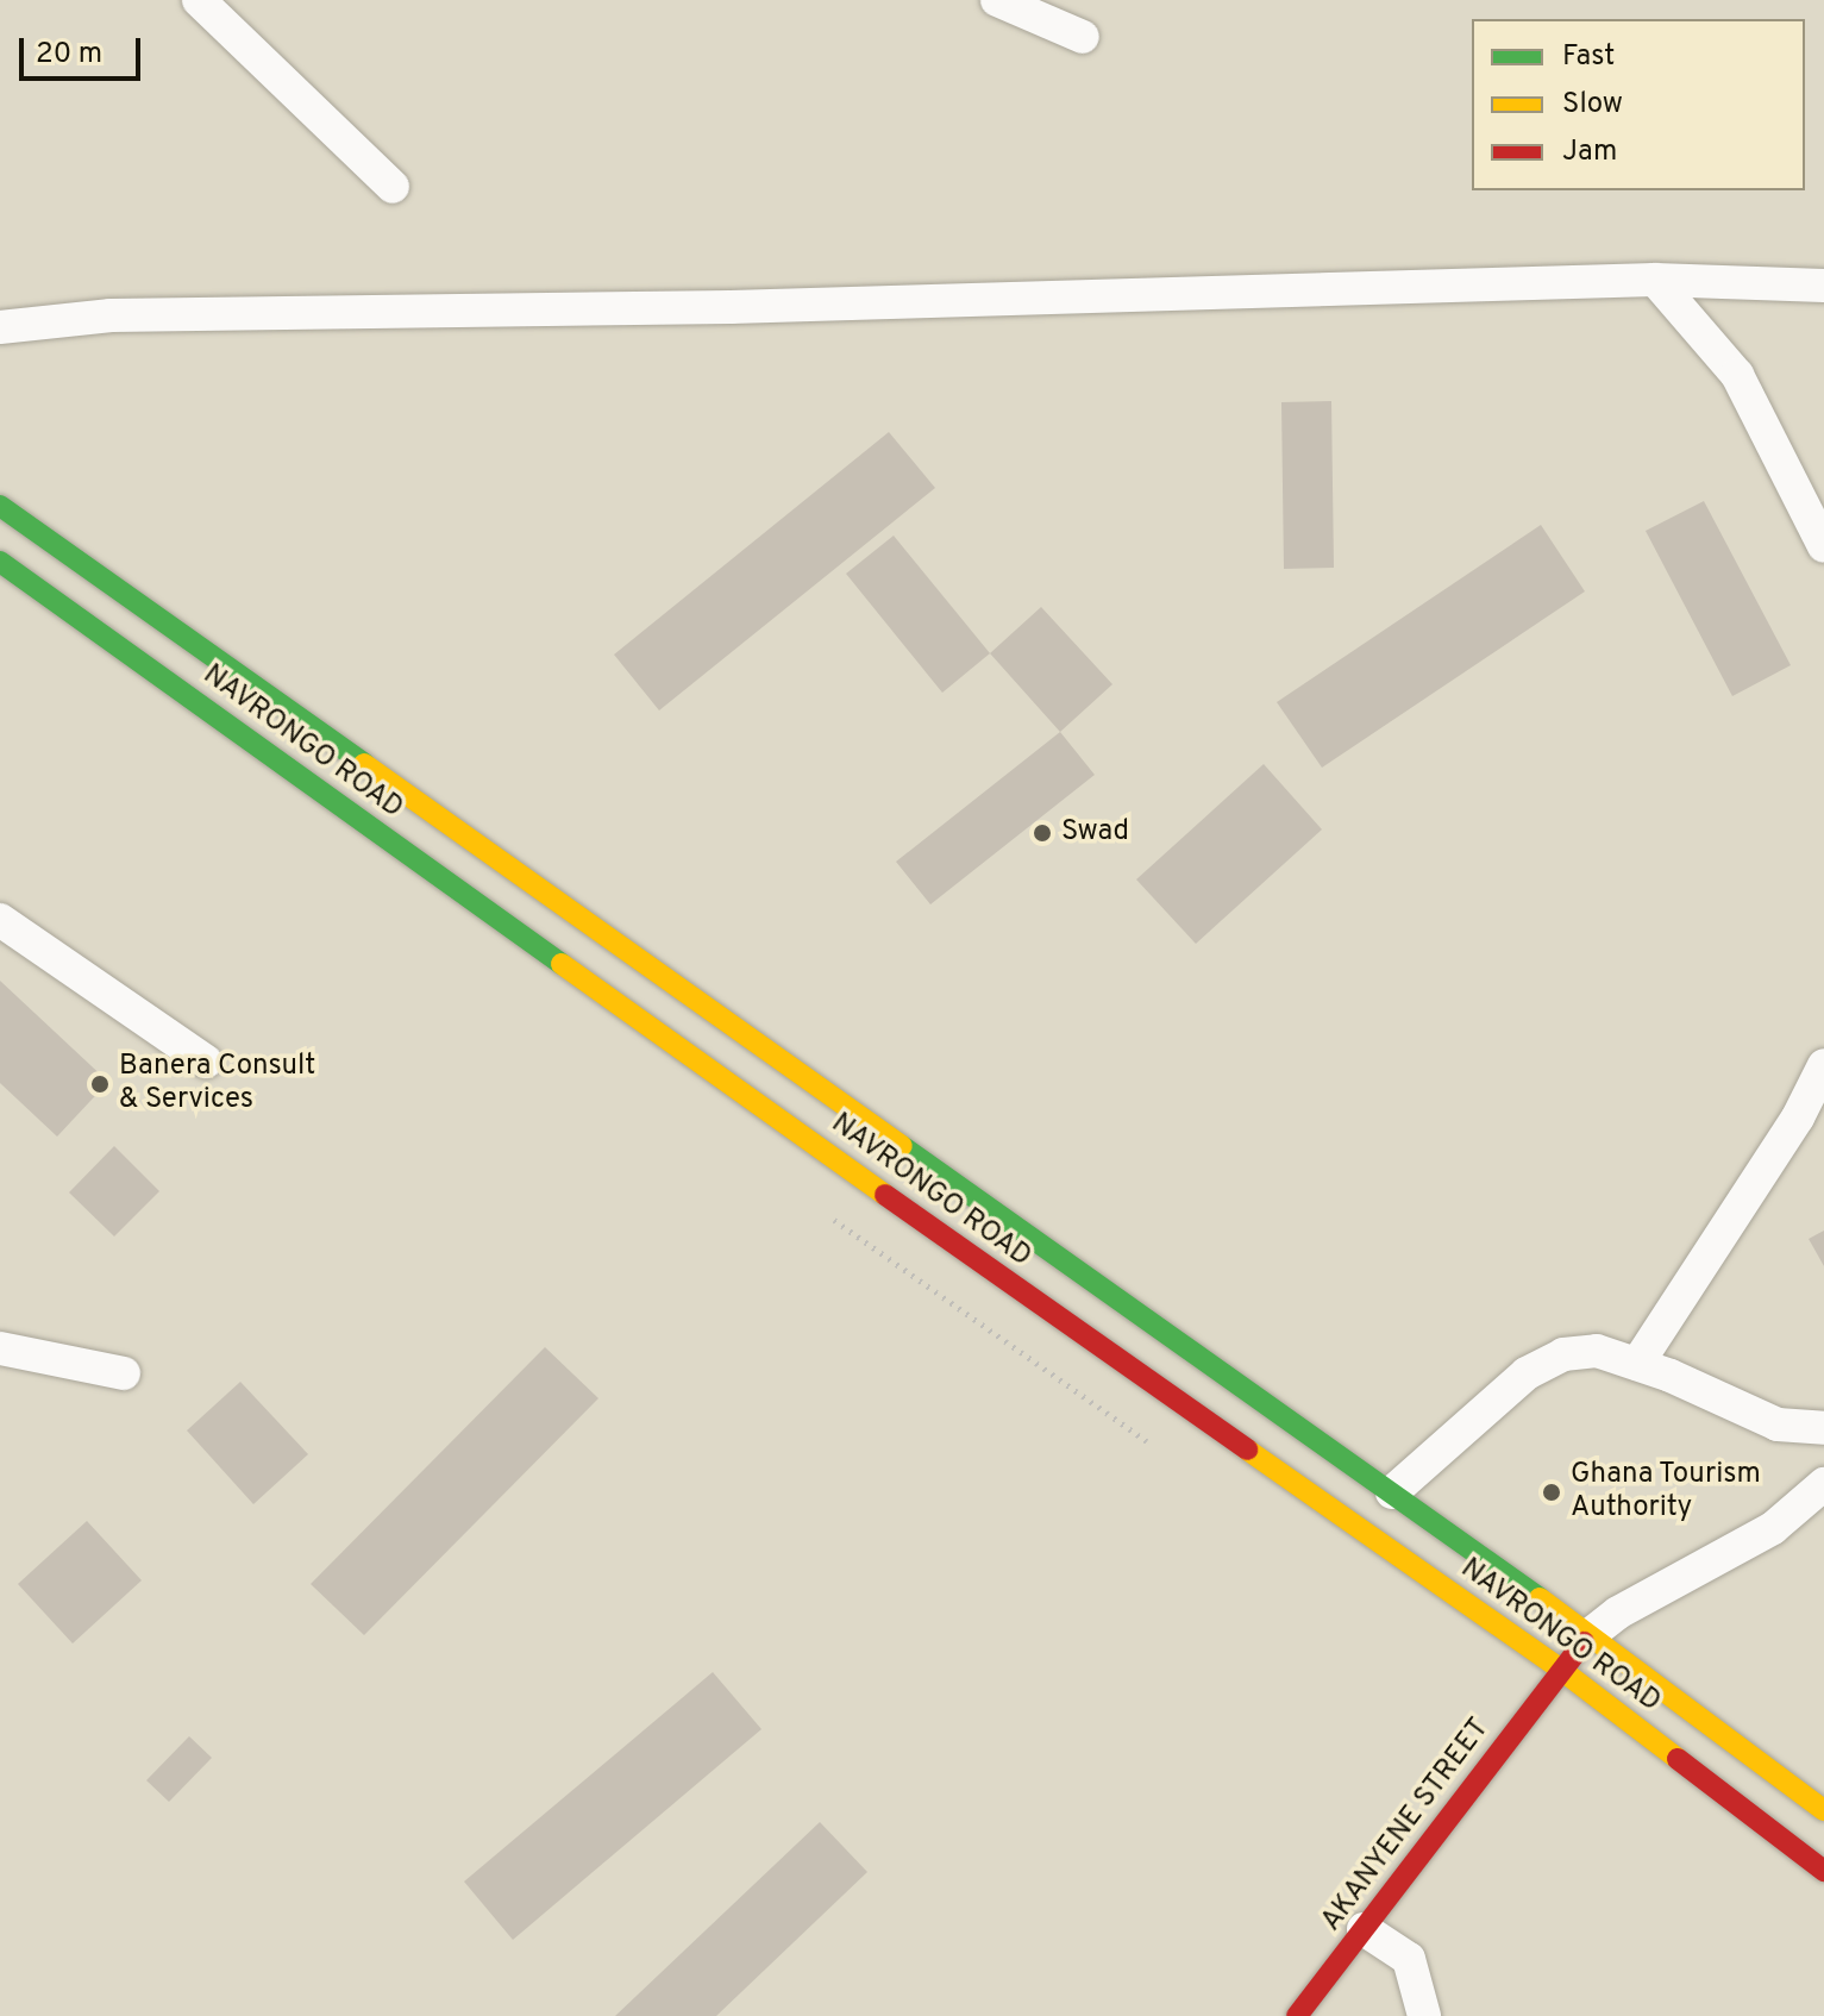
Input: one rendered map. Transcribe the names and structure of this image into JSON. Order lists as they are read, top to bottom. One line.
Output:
{"streets":{"main road":["NAVRONGO ROAD","AKANYENE STREET"]},"crossings":[["NAVRONGO ROAD","AKANYENE STREET"]],"places":["Swad","Banera Consult & Services","Ghana Tourism Authority"],"legend":["Fast","Slow","Jam"],"scale_bar":"20 m"}
